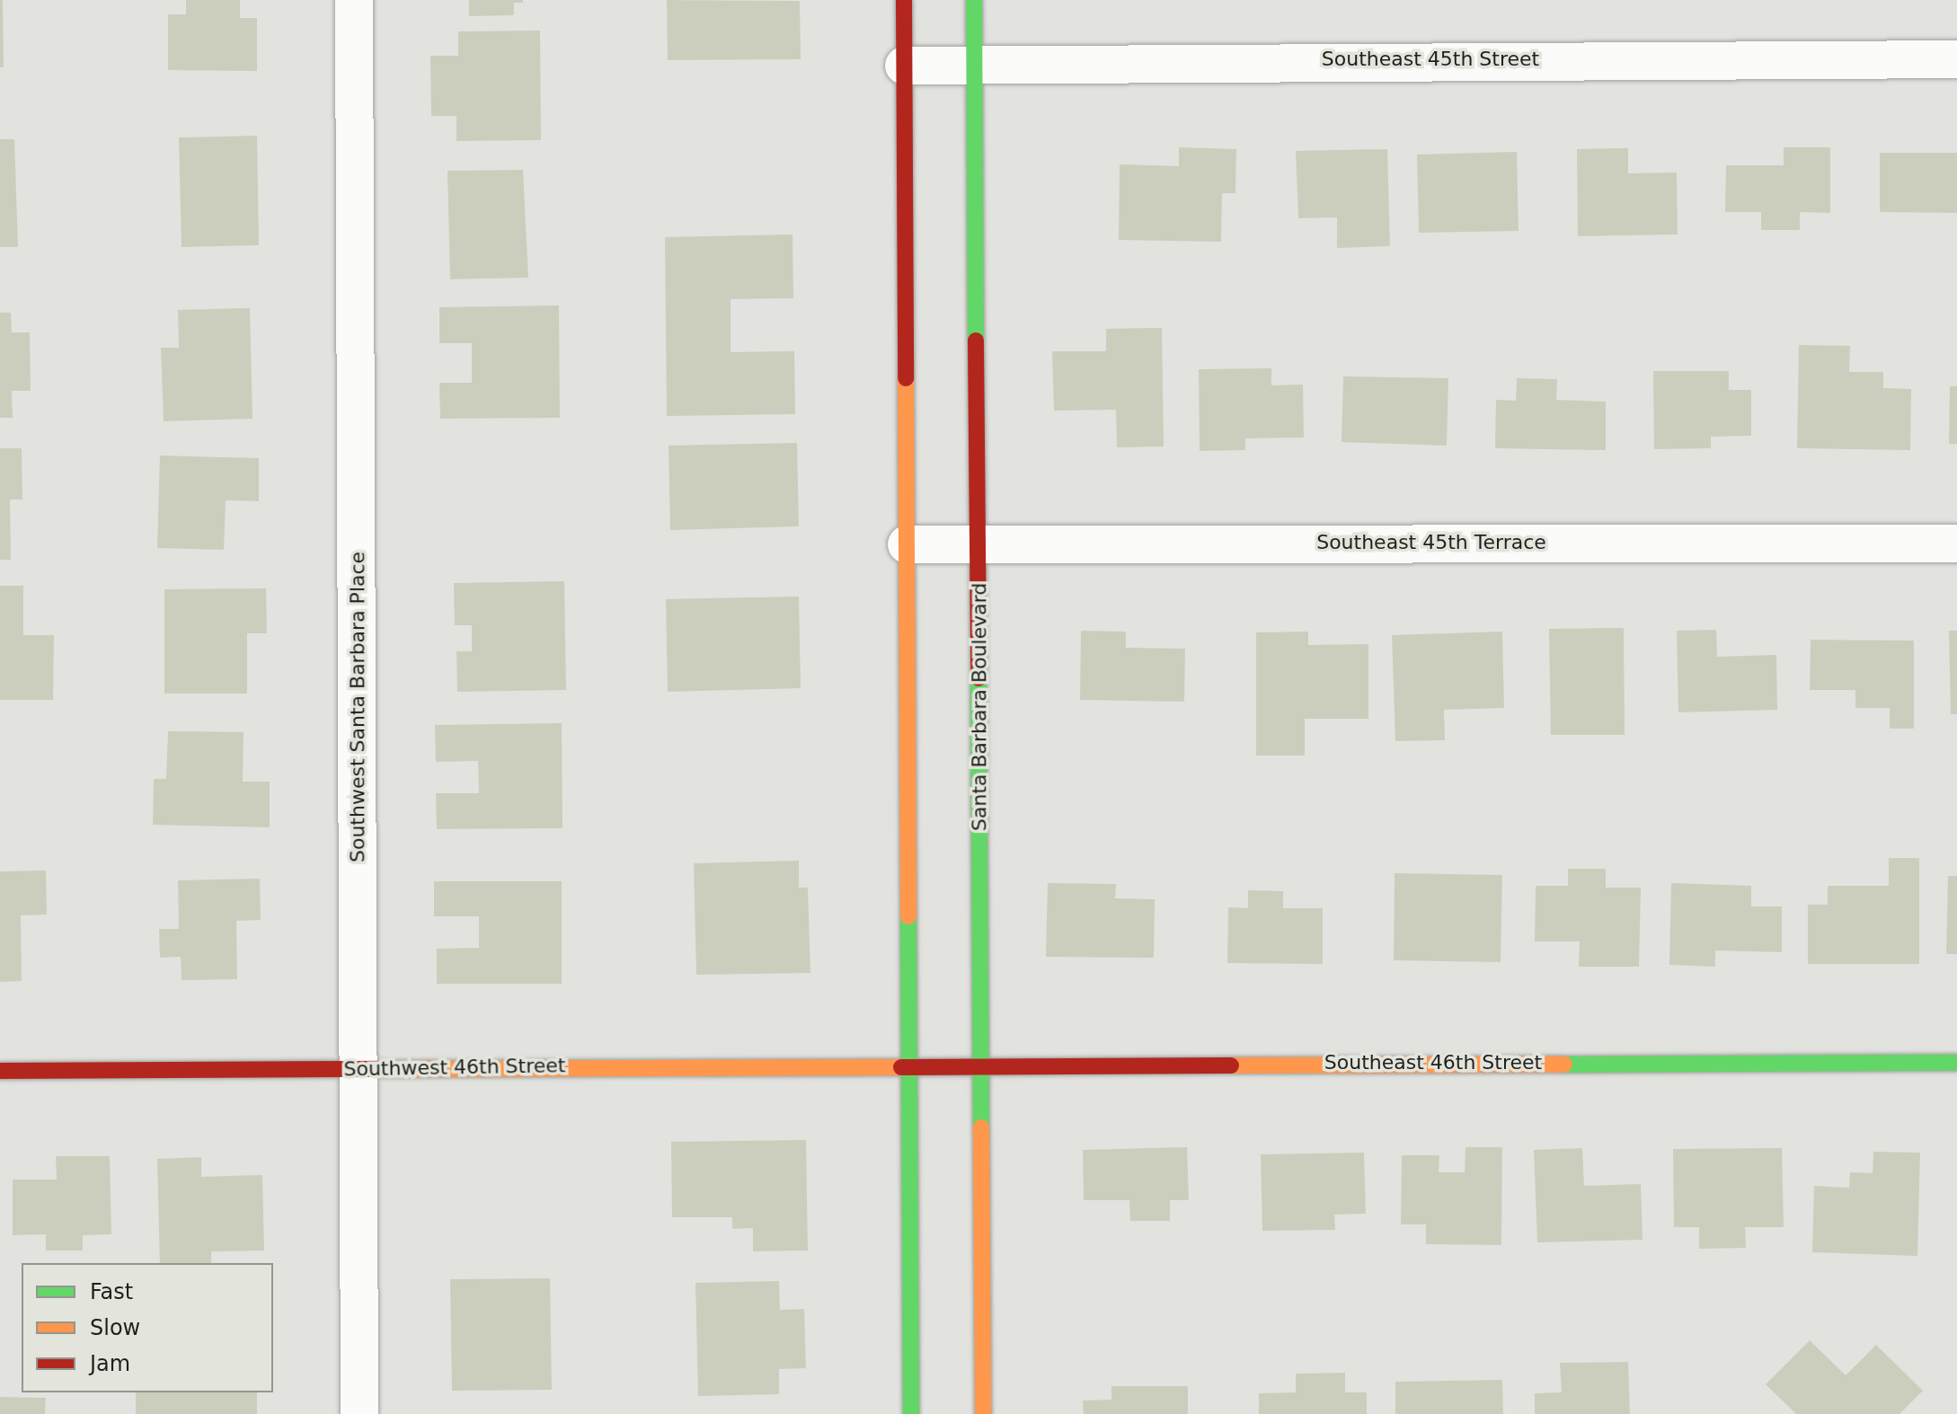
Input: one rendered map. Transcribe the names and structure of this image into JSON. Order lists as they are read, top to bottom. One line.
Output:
{"streets":{"main road":["Santa Barbara Boulevard","Southeast 46th Street","Southwest 46th Street"],"street":["Southeast 45th Street","Southeast 45th Terrace","Southwest Santa Barbara Place"]},"crossings":[["Southeast 45th Street","Santa Barbara Boulevard"],["Southeast 45th Terrace","Santa Barbara Boulevard"],["Southwest Santa Barbara Place","Southwest 46th Street"],["Santa Barbara Boulevard","Southeast 46th Street"],["Southeast 46th Street","Southwest 46th Street"]],"legend":["Fast","Slow","Jam"]}
